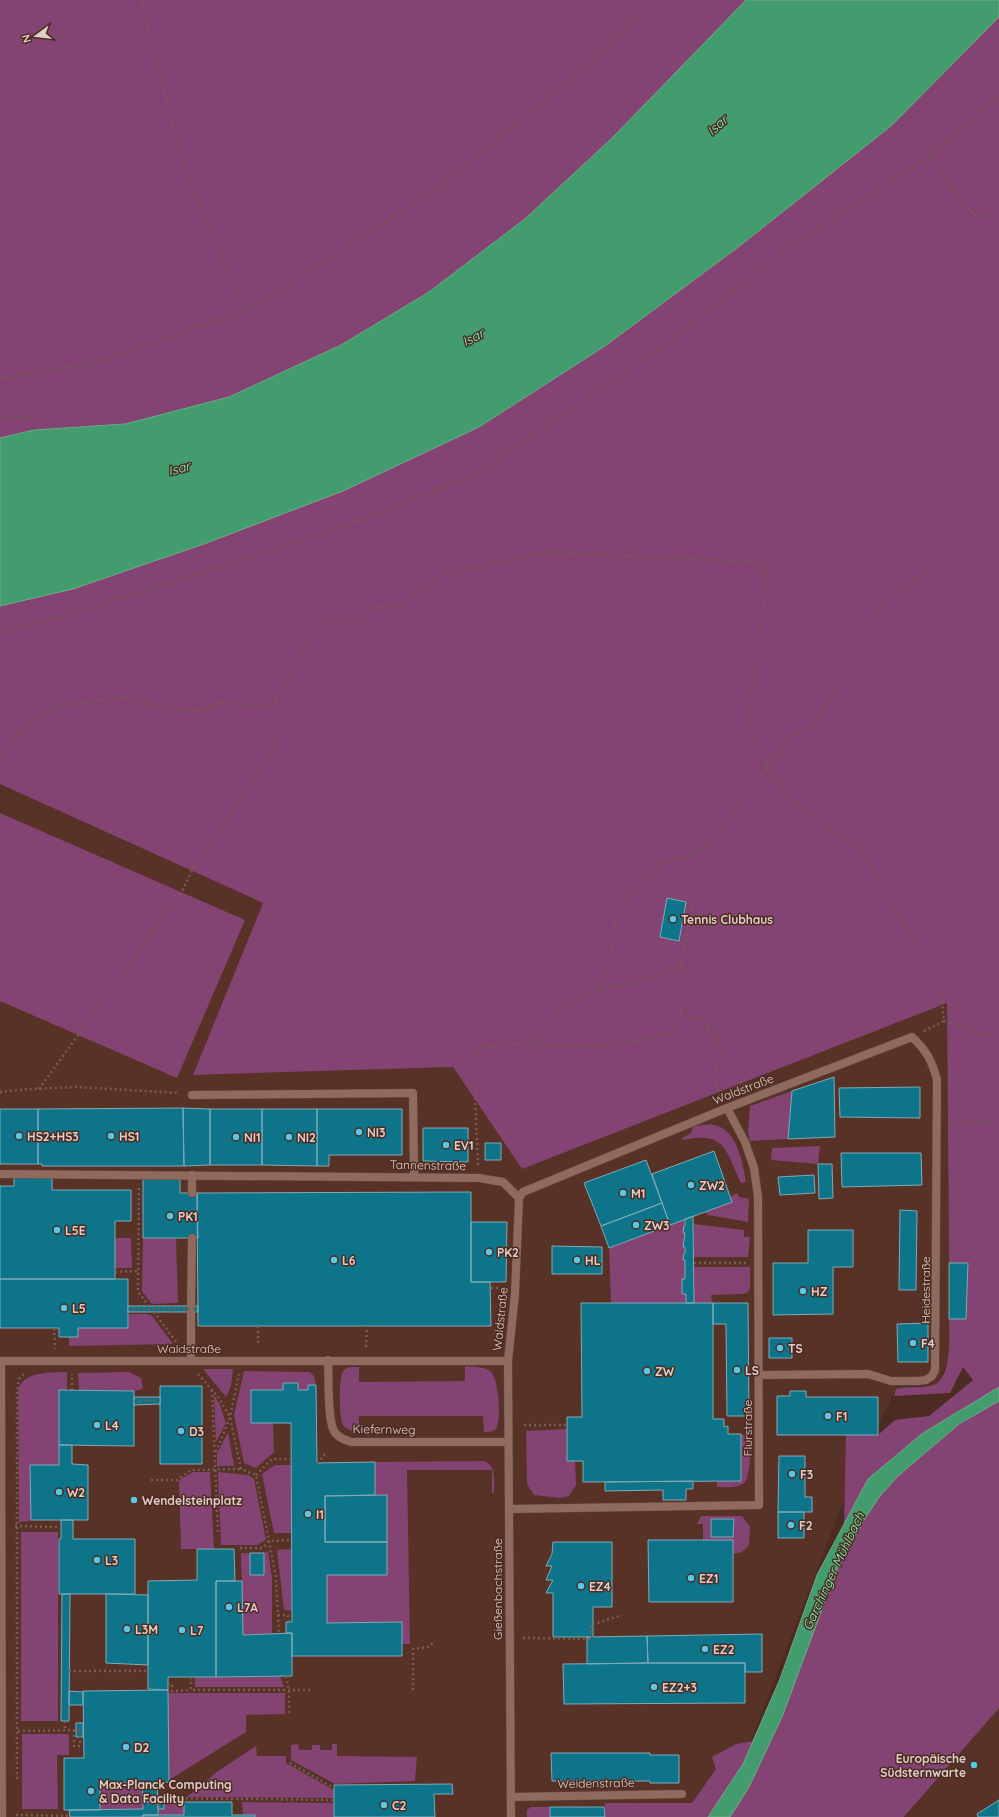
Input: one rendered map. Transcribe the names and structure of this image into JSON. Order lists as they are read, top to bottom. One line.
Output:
{"streets":{"lane":["Waldstraße","Tannenstraße","Heidestraße","Flurstraße","Kiefernweg","Gießenbachstraße","Weidenstraße"]},"crossings":[["Waldstraße","Tannenstraße"],["Waldstraße","Heidestraße"],["Waldstraße","Flurstraße"],["Waldstraße","Kiefernweg"],["Waldstraße","Gießenbachstraße"],["Heidestraße","Flurstraße"],["Flurstraße","Gießenbachstraße"],["Kiefernweg","Gießenbachstraße"],["Gießenbachstraße","Weidenstraße"]],"water":["Isar","Garchinger Mühlbach"],"places":["Tennis Clubhaus","NI3","HS2+HS3","HS1","NI1","NI2","EV1","ZW2","M1","PK1","ZW3","L5E","PK2","L6","HL","HZ","L5","F4","TS","LS","ZW","F1","L4","D3","F3","W2","Wendelsteinplatz","I1","F2","L3","EZ1","EZ4","L7A","L3M","L7","EZ2","EZ2+3","D2","Europäische Südsternwarte","Max-Planck Computing & Data Facility","C2"],"north":"left"}
